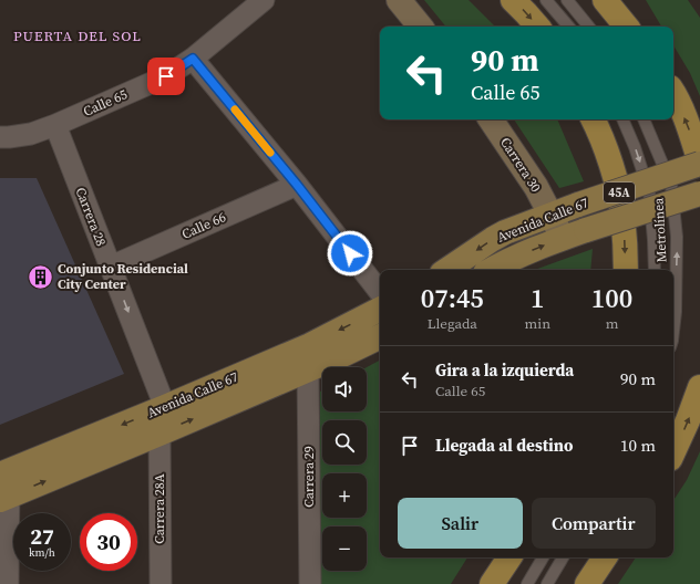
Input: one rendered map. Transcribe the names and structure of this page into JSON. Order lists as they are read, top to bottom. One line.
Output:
{"streets":{"highway":["45A"],"main road":["Carrera 30","Avenida Calle 67"],"street":["Calle 65","Carrera 28","Calle 66","Carrera 29","Carrera 28A"],"lane":["Metrolínea"]},"crossings":[["Calle 65","Carrera 28"],["Carrera 30","Avenida Calle 67"],["Carrera 28","Avenida Calle 67"],["Carrera 28","Calle 66"],["Avenida Calle 67","Carrera 29"],["Avenida Calle 67","Carrera 28A"]],"one_way":["Carrera 28"],"districts":["PUERTA DEL SOL"],"places":{"building":["Conjunto Residencial City Center"]},"page":{"turn":["90 m","Calle 65"],"eta":["07:45","Llegada","1","min","100","m"],"list":[{"name":"Gira a la izquierda","note":"Calle 65","value":"90 m"},{"name":"Llegada al destino","value":"10 m"}],"map_buttons":["+","−"],"buttons":["Salir","Compartir"],"speed":"27 km/h","limit":"30"}}
